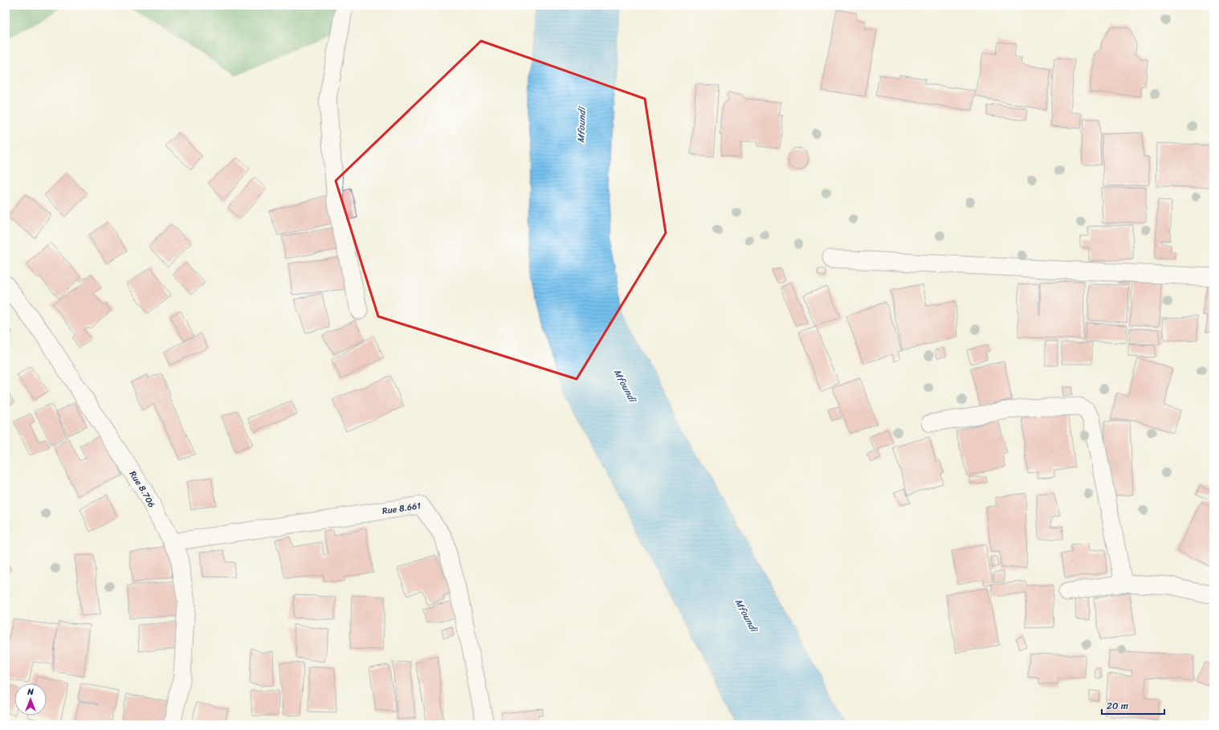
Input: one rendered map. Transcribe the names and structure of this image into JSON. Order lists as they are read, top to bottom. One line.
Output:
{"streets":{"street":["Rue 8.706","Rue 8.661"]},"crossings":[["Rue 8.706","Rue 8.661"]],"water":["Mfoundi"],"scale_bar":"20 m","north":"top"}
